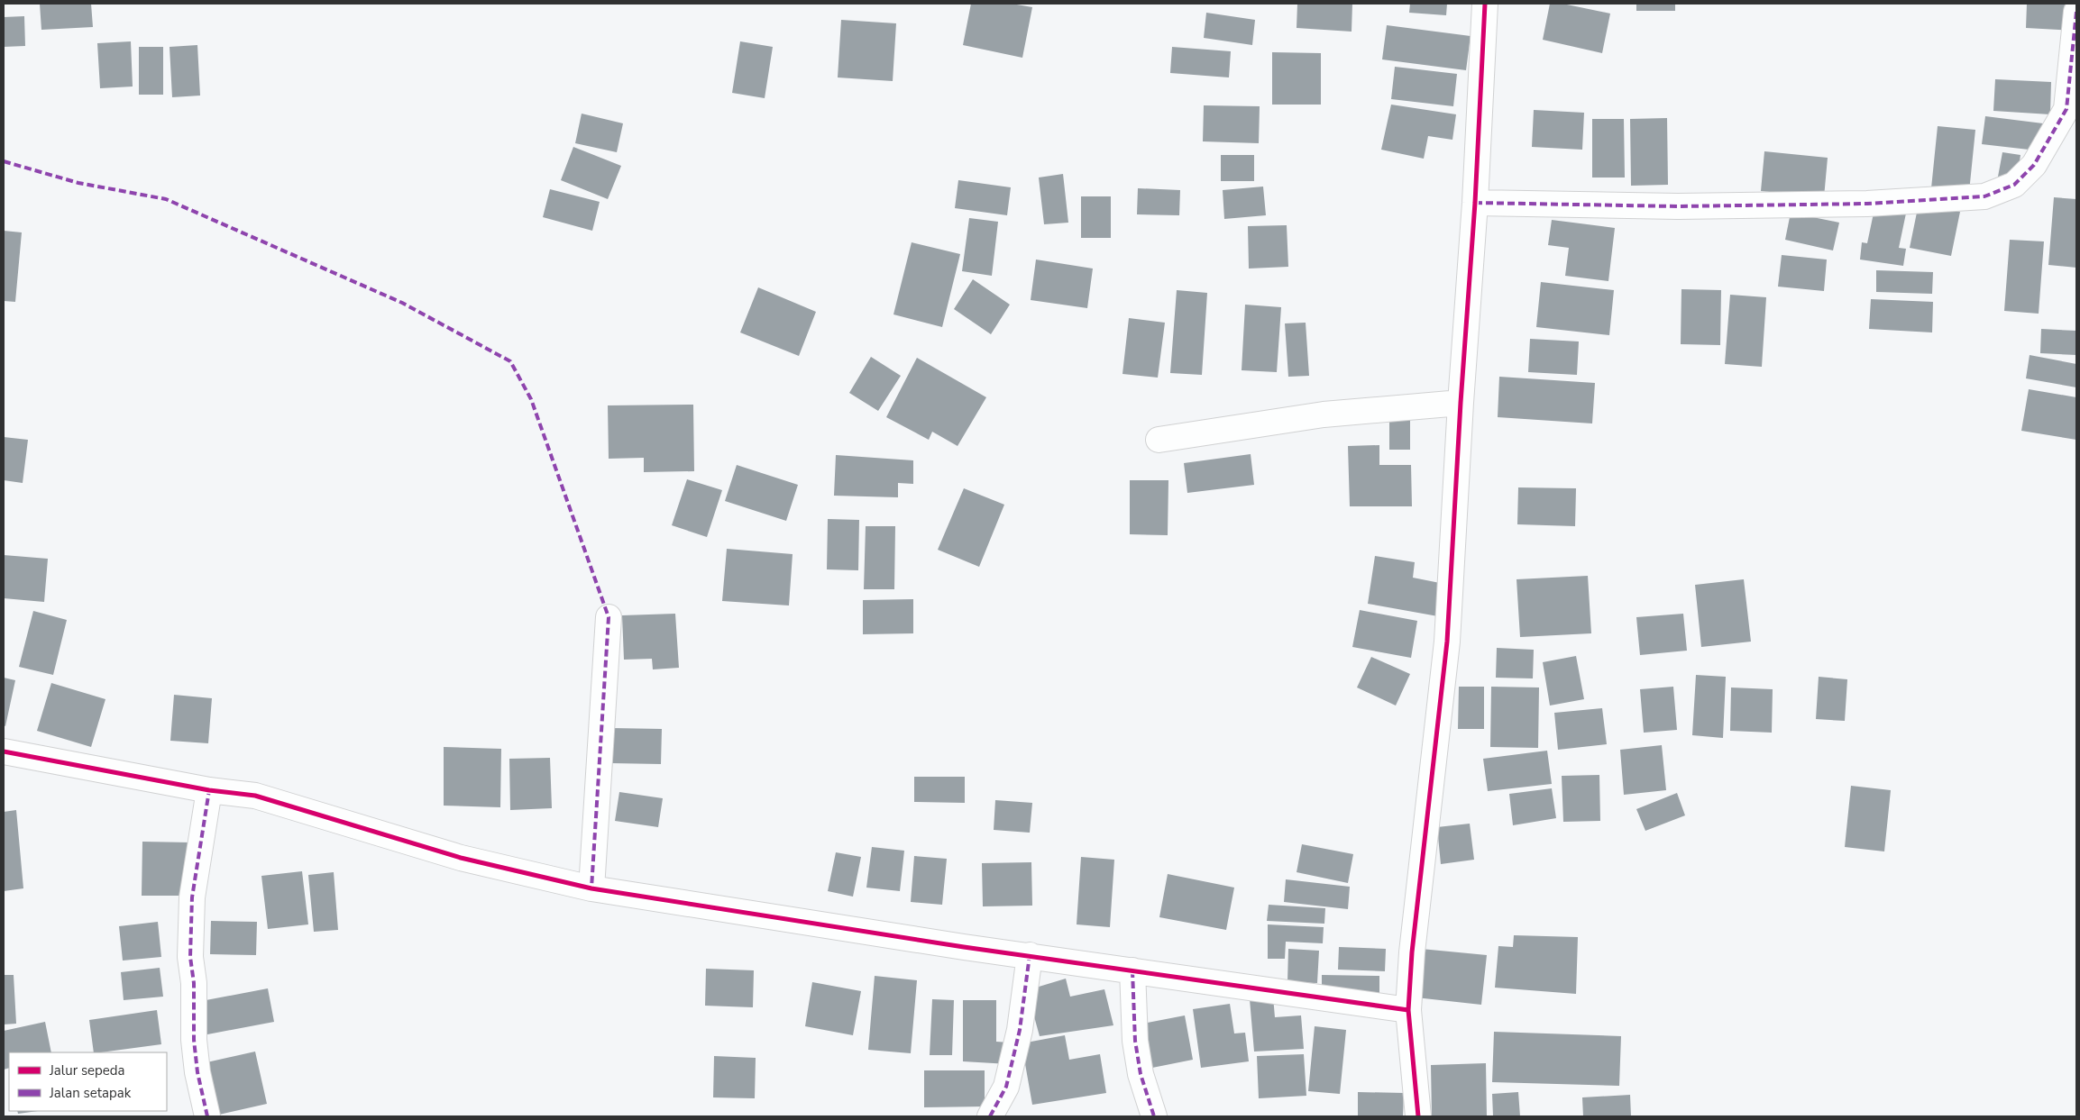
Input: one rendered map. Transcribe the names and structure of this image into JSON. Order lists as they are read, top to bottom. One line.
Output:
{"legend":["Jalur sepeda","Jalan setapak"]}
